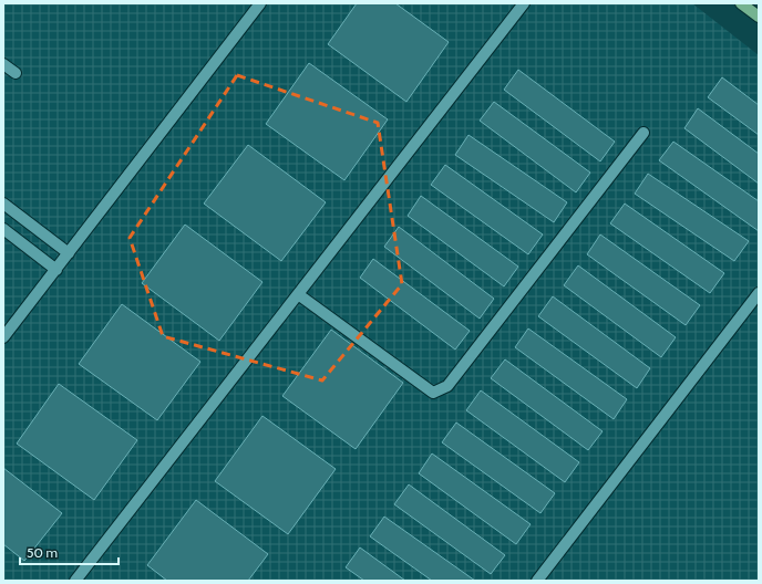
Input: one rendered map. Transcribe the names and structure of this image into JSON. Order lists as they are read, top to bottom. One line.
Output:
{"scale_bar":"50 m"}
